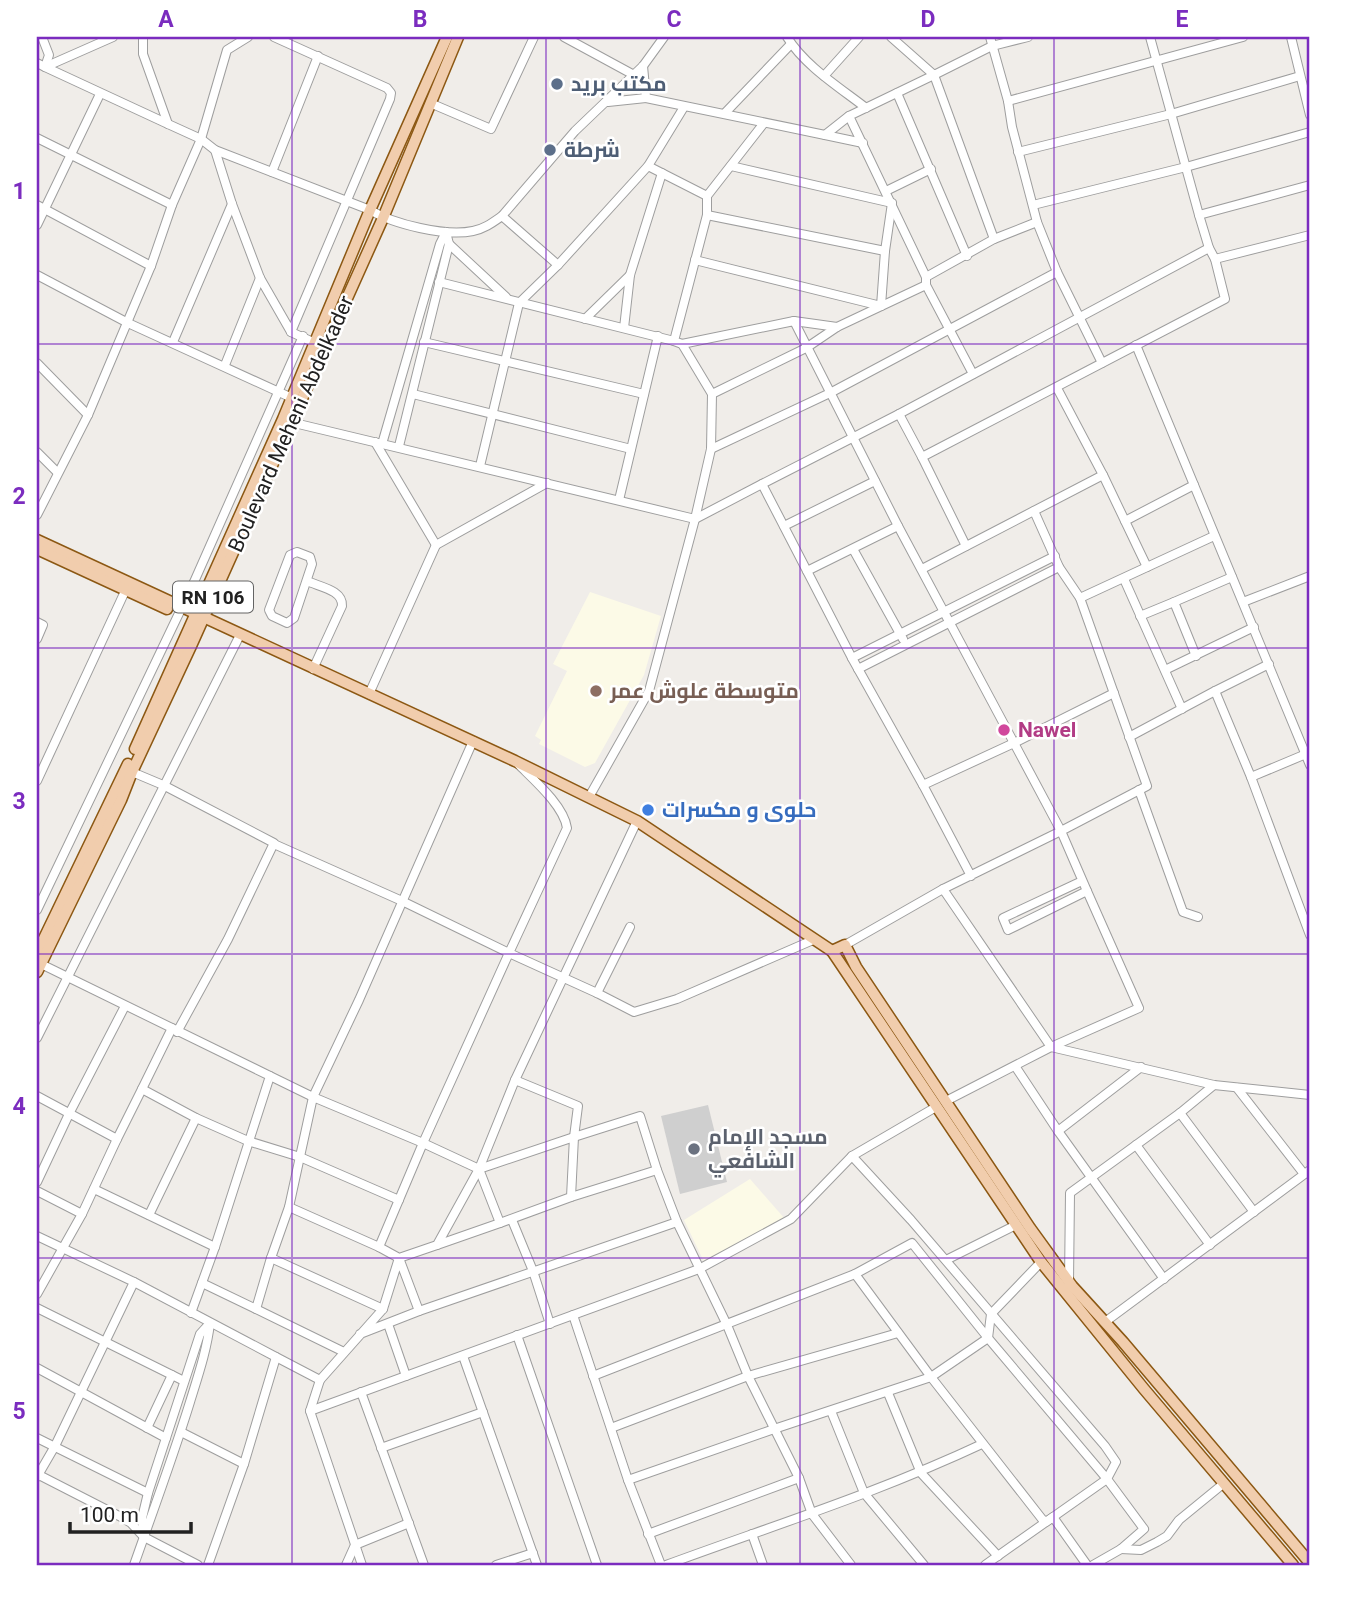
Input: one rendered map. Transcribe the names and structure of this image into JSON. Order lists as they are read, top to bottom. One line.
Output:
{"streets":{"main road":["Boulevard Meheni Abdelkader","RN 106"]},"crossings":[["Boulevard Meheni Abdelkader","RN 106"]],"places":["مكتب بريد","شرطة","متوسطة علوش عمر","Nawel","حلوى و مكسرات","مسجد الإمام الشافعي"],"scale_bar":"100 m","grid":{"columns":["A","B","C","D","E"],"rows":["1","2","3","4","5"]}}
